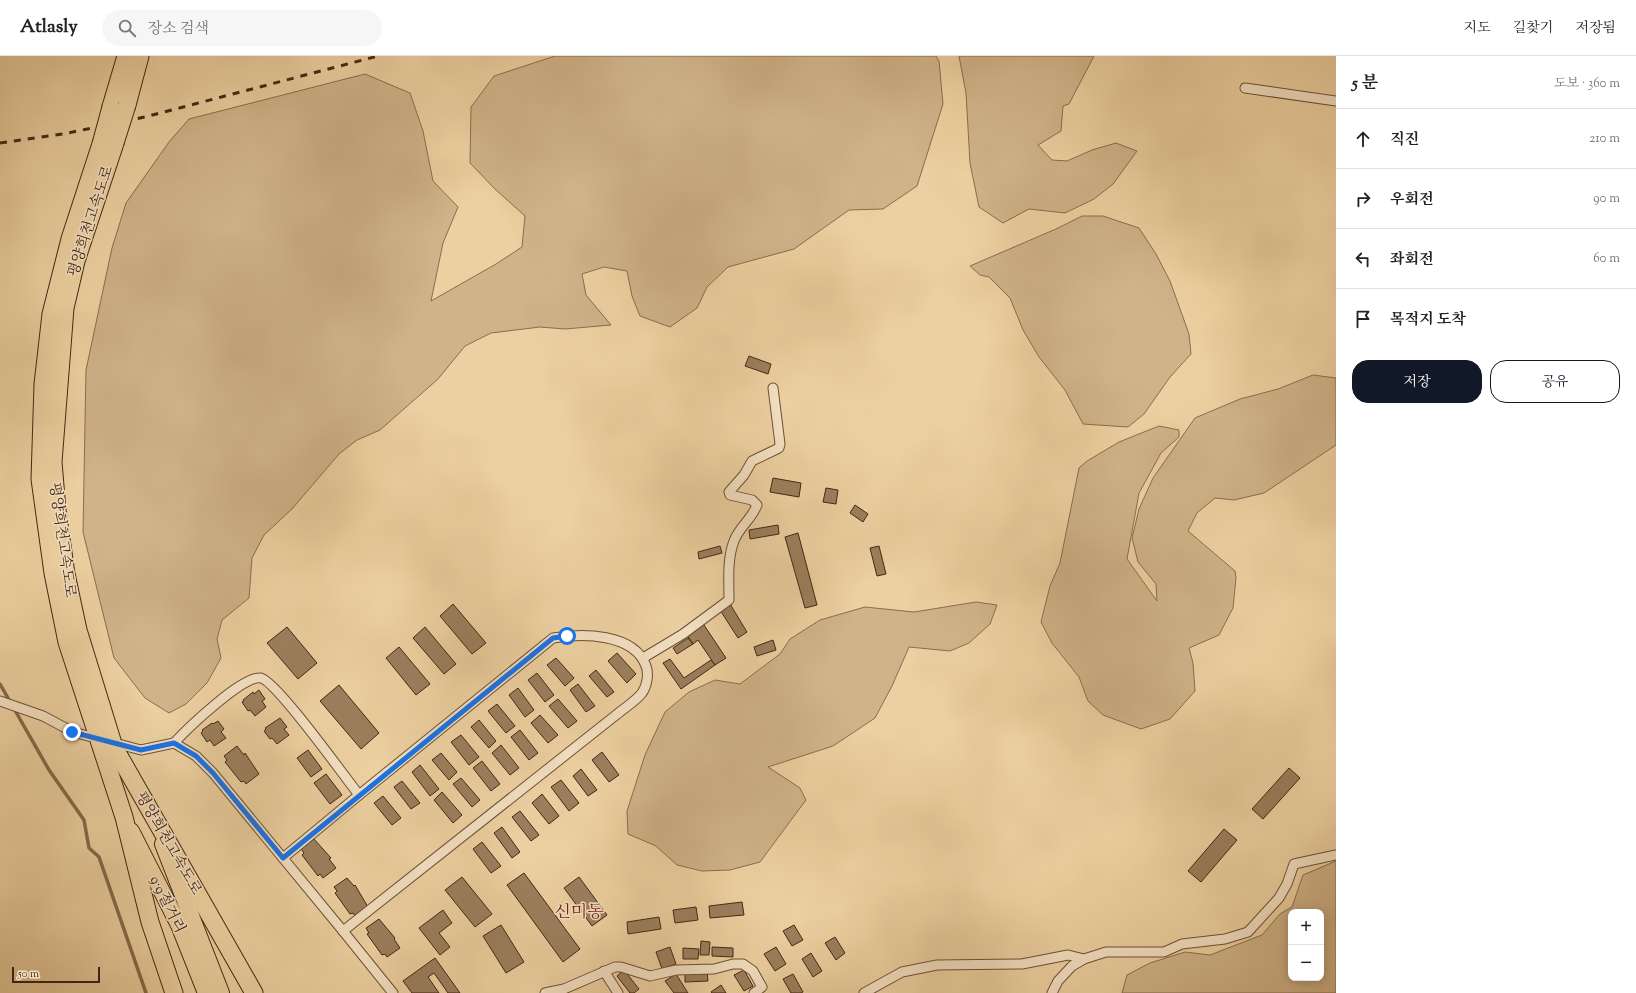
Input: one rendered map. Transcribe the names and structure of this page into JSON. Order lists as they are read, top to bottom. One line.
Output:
{"streets":{"highway":["평양희천고속도로","9·9절거리"]},"crossings":[["평양희천고속도로","9·9절거리"]],"districts":["신미동"],"scale_bar":"50 m","page":{"header":"Atlasly","search":"장소 검색","nav":["지도","길찾기","저장됨"],"heading":["5 분","도보 · 360 m"],"list":[["직진","210 m"],["우회전","90 m"],["좌회전","60 m"],"목적지 도착"],"buttons":["저장","공유"],"map_buttons":["+","−"],"scale":"50 m"}}
